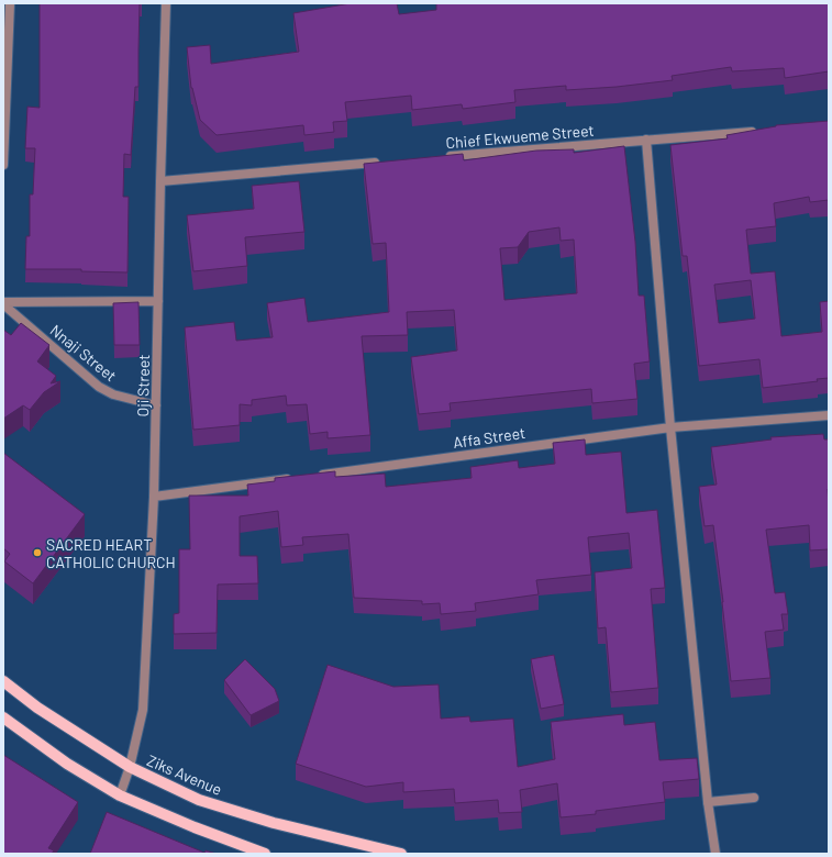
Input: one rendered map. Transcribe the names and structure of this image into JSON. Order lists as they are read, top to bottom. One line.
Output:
{"streets":{"main road":["Ziks Avenue"],"street":["Chief Ekwueme Street","Nnaji Street","Oji Street","Affa Street"]},"crossings":[["Nnaji Street","Oji Street"],["Oji Street","Ziks Avenue"]],"places":["SACRED HEART CATHOLIC CHURCH"]}
